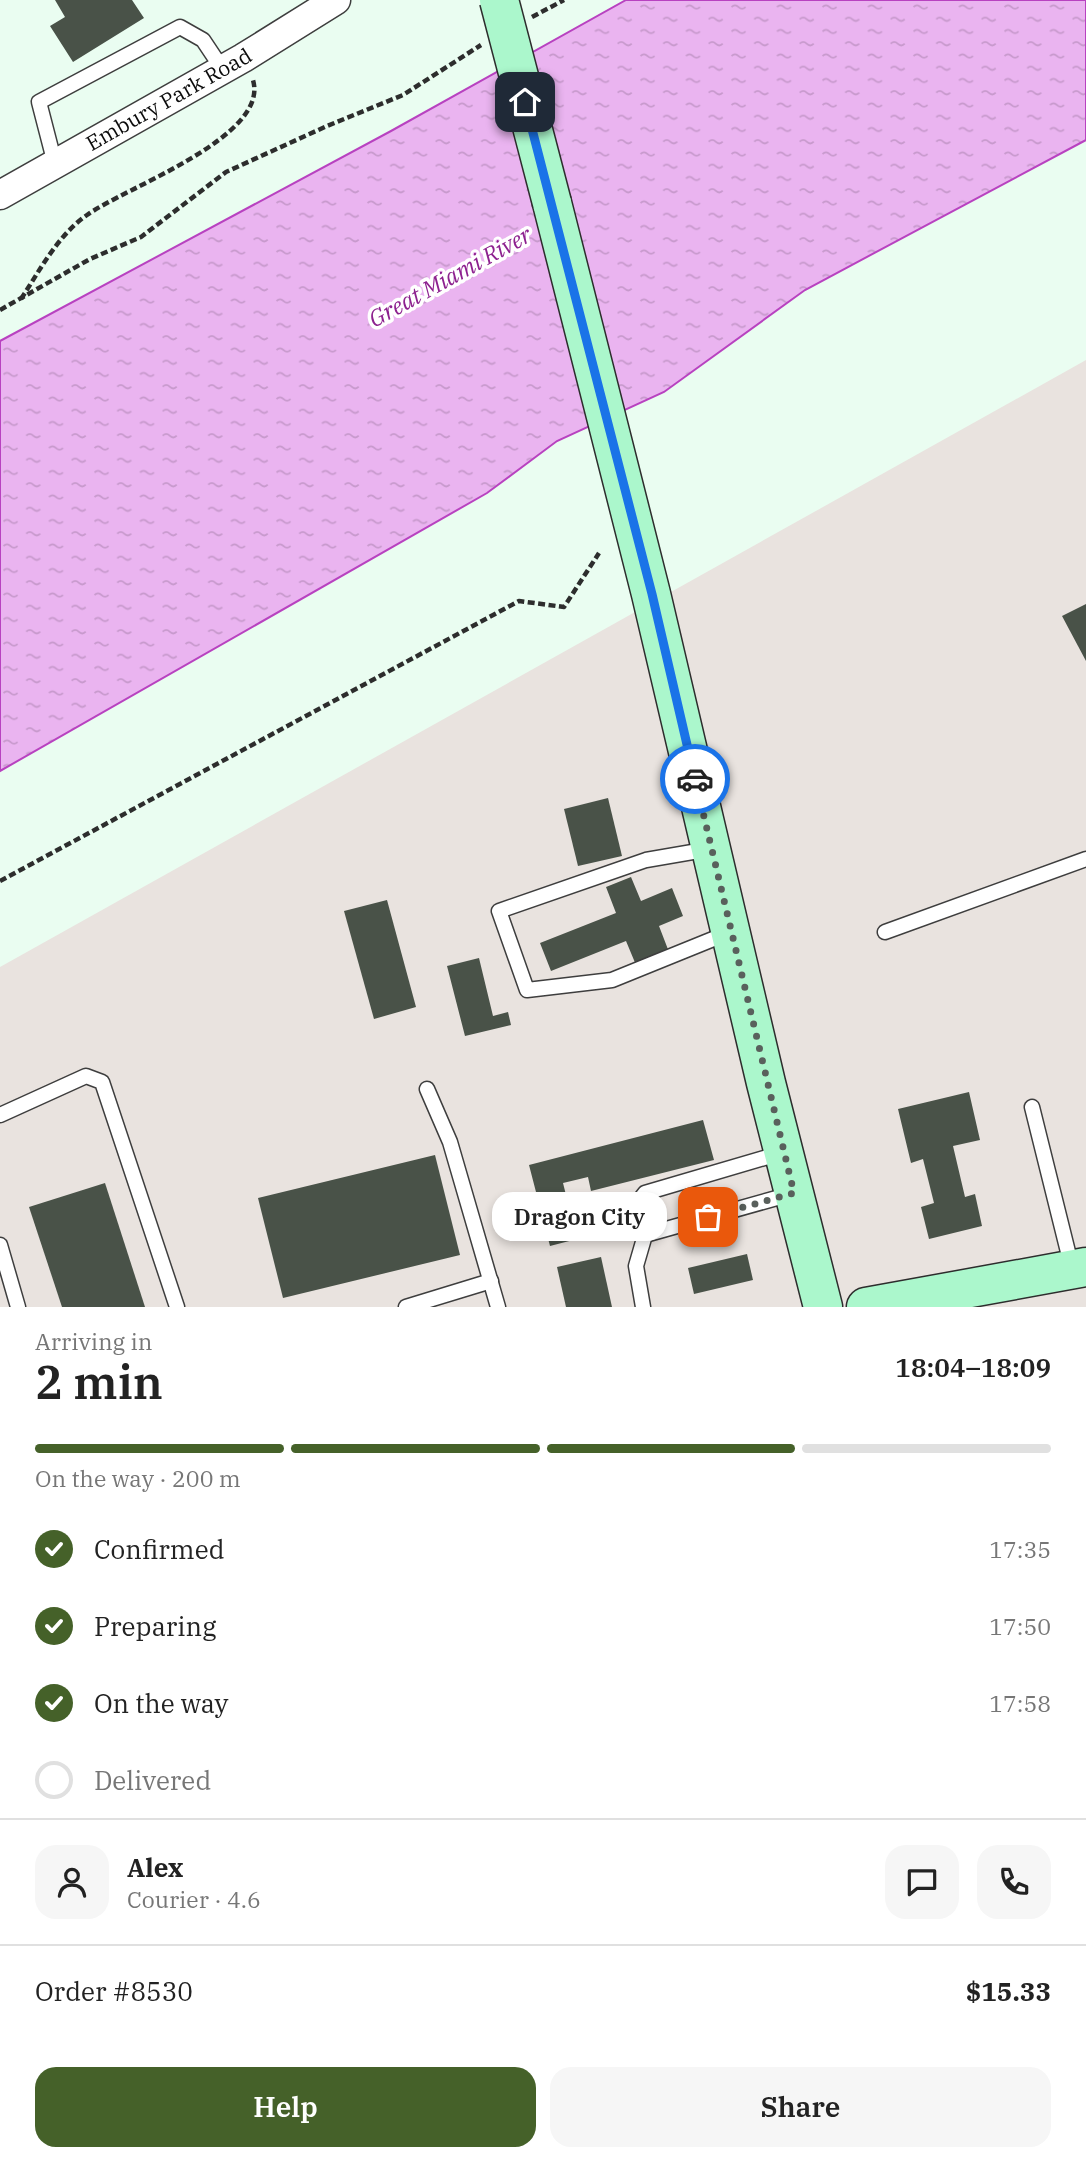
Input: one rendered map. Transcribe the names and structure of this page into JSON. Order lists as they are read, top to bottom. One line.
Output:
{"streets":{"street":["Embury Park Road"]},"water":["Great Miami River"],"places":["Dragon City"],"page":{"bubble":"Dragon City","heading":["2 min","Arriving in","18:04–18:09"],"panel":["Alex","Courier · 4.6","Order #8530","$15.33"],"bar":"On the way · 200 m","list":[["Confirmed","17:35"],["Preparing","17:50"],["On the way","17:58"],"Delivered"],"buttons":["Help","Share"]}}
